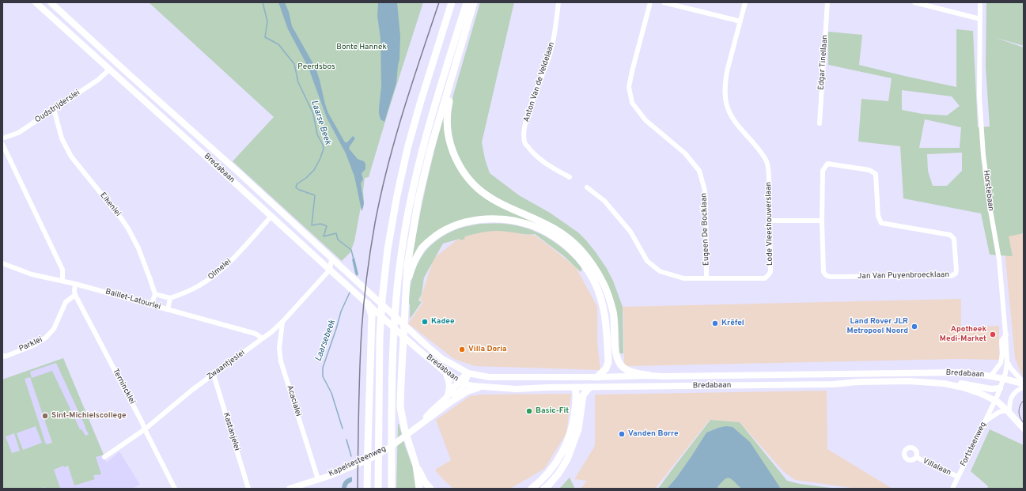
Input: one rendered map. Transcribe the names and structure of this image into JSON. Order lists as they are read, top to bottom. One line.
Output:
{"streets":{"main road":["Bredabaan","Kapelsesteenweg"],"street":["Edgar Tinellaan","Anton Van de Veldelaan","Oudstrijderslei","Horstebaan","Eikenlei","Lode Vleeshouwerslaan","Eugeen De Bocklaan","Olmelei","Jan Van Puyenbroecklaan","Baillet-Latourlei","Parklei","Zwaantjeslei","Ternincklei","Acacialei","Kastanjelei","Fortsteenweg","Villalaan"]},"crossings":[["Oudstrijderslei","Bredabaan"],["Oudstrijderslei","Eikenlei"],["Bredabaan","Horstebaan"],["Bredabaan","Zwaantjeslei"],["Bredabaan","Fortsteenweg"],["Bredabaan","Kapelsesteenweg"],["Horstebaan","Fortsteenweg"],["Lode Vleeshouwerslaan","Eugeen De Bocklaan"],["Baillet-Latourlei","Zwaantjeslei"],["Baillet-Latourlei","Ternincklei"],["Parklei","Ternincklei"],["Zwaantjeslei","Ternincklei"],["Zwaantjeslei","Acacialei"],["Zwaantjeslei","Kastanjelei"],["Acacialei","Kapelsesteenweg"],["Fortsteenweg","Villalaan"]],"water":["Laarse Beek","Laarsebeek"],"parks":["Bonte Hannek","Peerdsbos"],"places":["Kadee","Krëfel","Land Rover JLR Metropool Noord","Apotheek Medi-Market","Villa Doria","Basic-Fit","Sint-Michielscollege","Vanden Borre"]}
